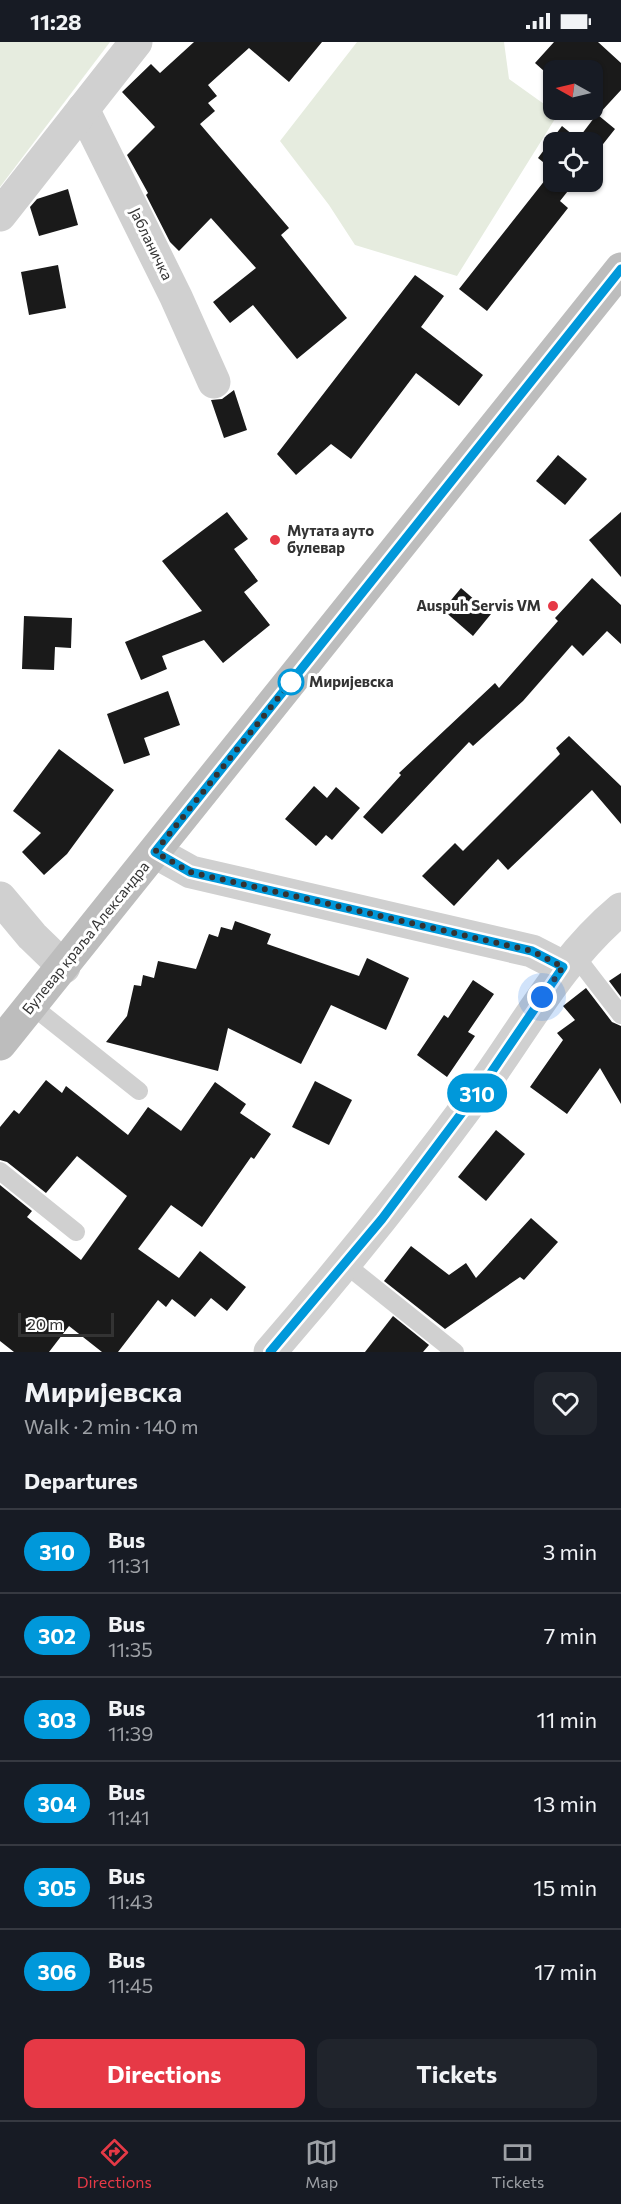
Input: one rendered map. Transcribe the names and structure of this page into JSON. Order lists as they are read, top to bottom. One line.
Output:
{"streets":{"main road":["Булевар краља Александра"],"street":["Јабланичка"]},"places":["Мутата ауто булевар","Auspuh Servis VM","Миријевска"],"lines":["bus line 310"],"scale_bar":"20 m","north":"left","page":{"status":"11:28","on_map":"310","scale":"20 m","heading":[["Миријевска","Walk · 2 min · 140 m"],"Departures"],"list":[{"mark":"310","name":"Bus","note":"11:31","value":"3 min"},{"mark":"302","name":"Bus","note":"11:35","value":"7 min"},{"mark":"303","name":"Bus","note":"11:39","value":"11 min"},{"mark":"304","name":"Bus","note":"11:41","value":"13 min"},{"mark":"305","name":"Bus","note":"11:43","value":"15 min"},{"mark":"306","name":"Bus","note":"11:45","value":"17 min"}],"buttons":["Directions","Tickets"],"tabs":["Directions","Map","Tickets"]}}
